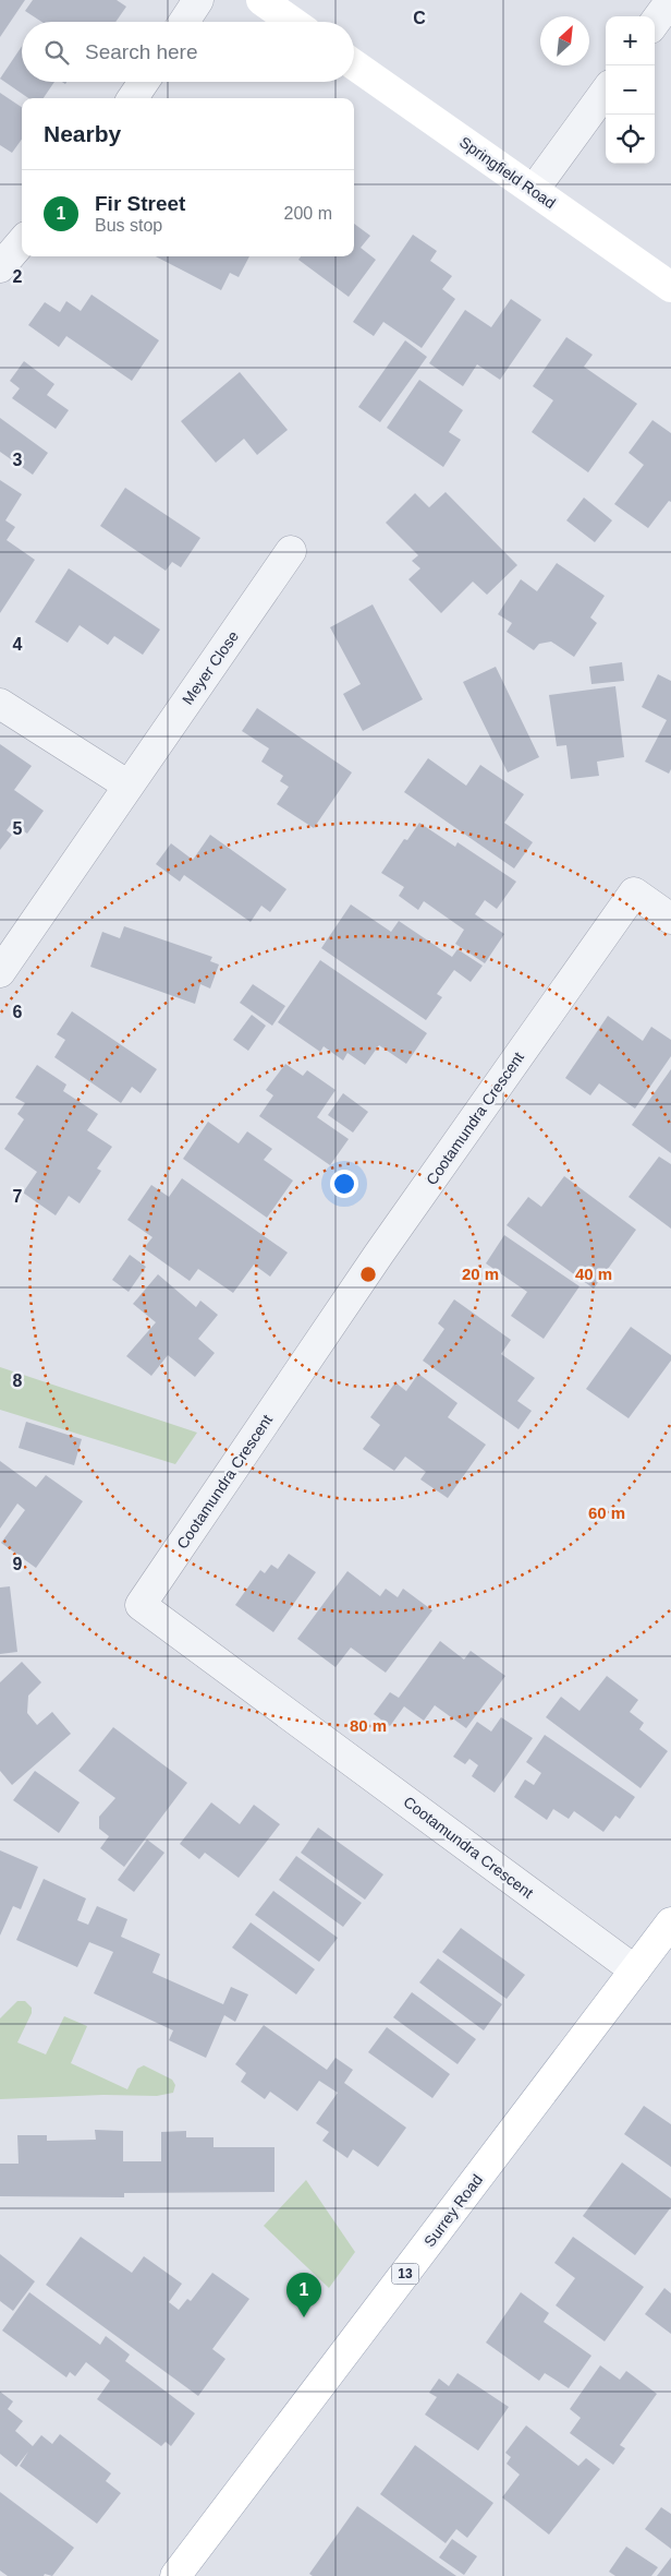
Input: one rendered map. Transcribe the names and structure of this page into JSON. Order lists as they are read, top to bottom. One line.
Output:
{"streets":{"main road":["Springfield Road","Surrey Road","13"],"street":["Meyer Close","Cootamundra Crescent"]},"crossings":[["Cootamundra Crescent","Surrey Road"]],"north":"top right","page":{"map_buttons":["+","−"],"search":"Search here","heading":"Nearby","list":[{"mark":"1","name":"Fir Street","note":"Bus stop","value":"200 m"}],"pins":"1"},"grid":{"columns":["C"],"rows":["2","3","4","5","6","7","8","9"]},"rings":["20 m","40 m","60 m","80 m"]}
